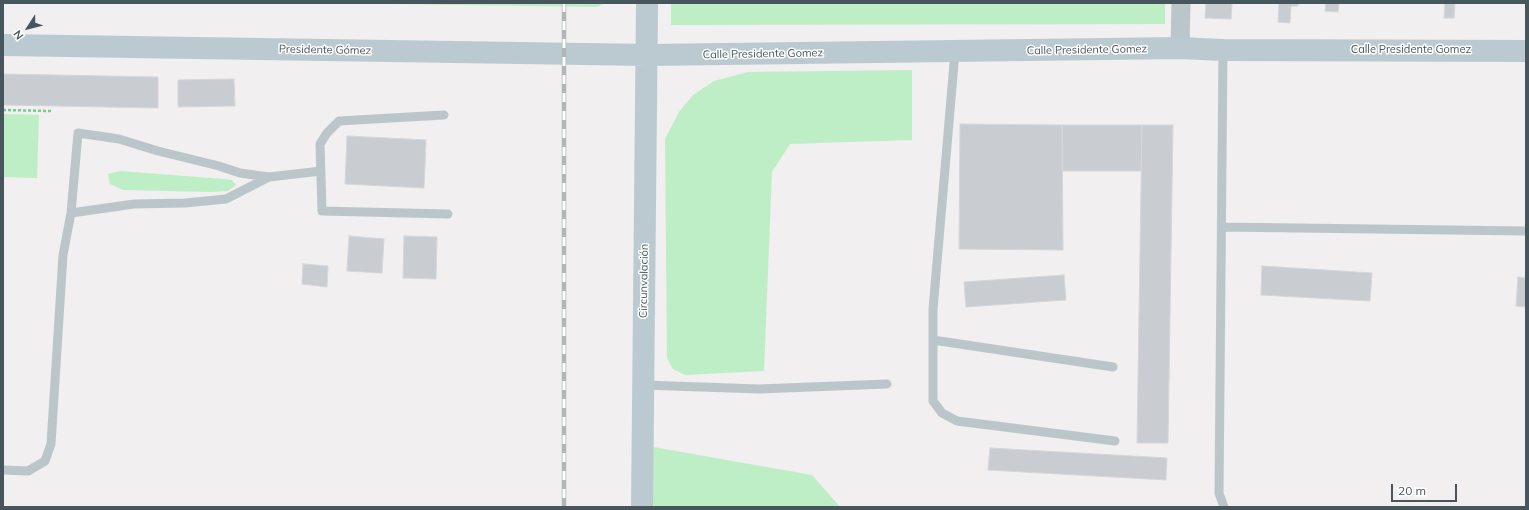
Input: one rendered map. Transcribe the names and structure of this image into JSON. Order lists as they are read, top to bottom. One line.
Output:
{"streets":{"street":["Presidente Gómez","Calle Presidente Gomez","Circunvalación"]},"crossings":[["Presidente Gómez","Calle Presidente Gomez"],["Presidente Gómez","Circunvalación"],["Calle Presidente Gomez","Circunvalación"]],"scale_bar":"20 m","north":"bottom left"}
